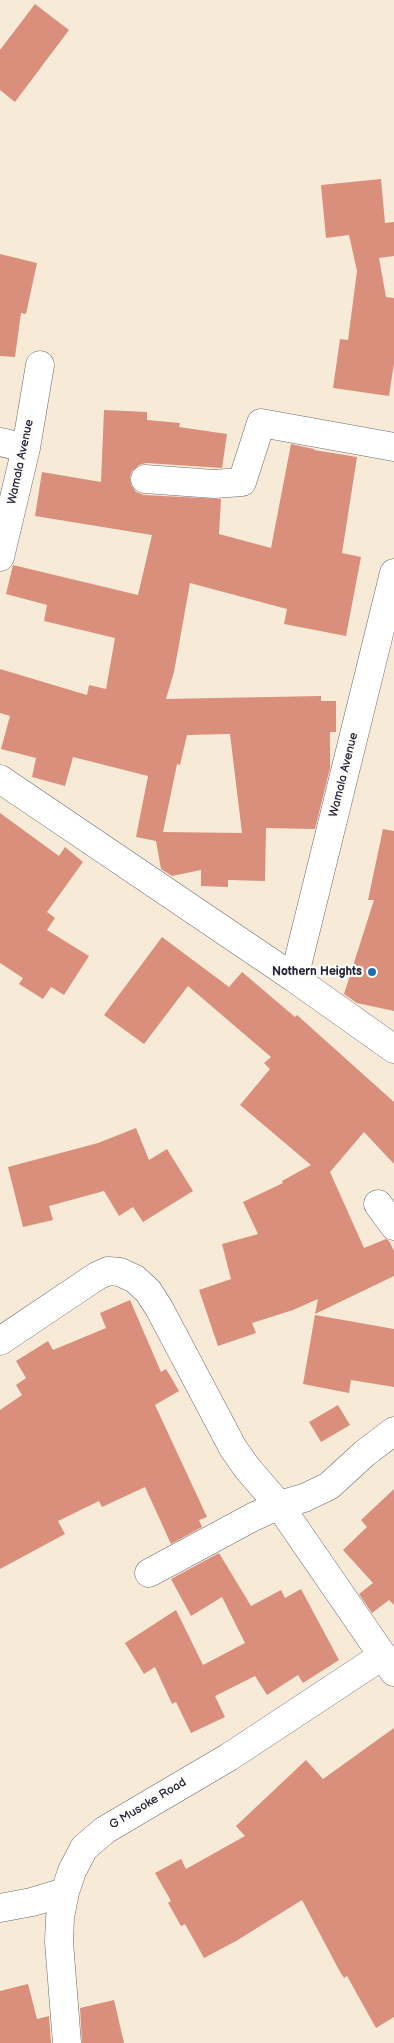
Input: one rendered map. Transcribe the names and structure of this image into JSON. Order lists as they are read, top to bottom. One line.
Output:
{"streets":{"street":["Wamala Avenue","G Musoke Road"]},"places":["Nothern Heights"]}
